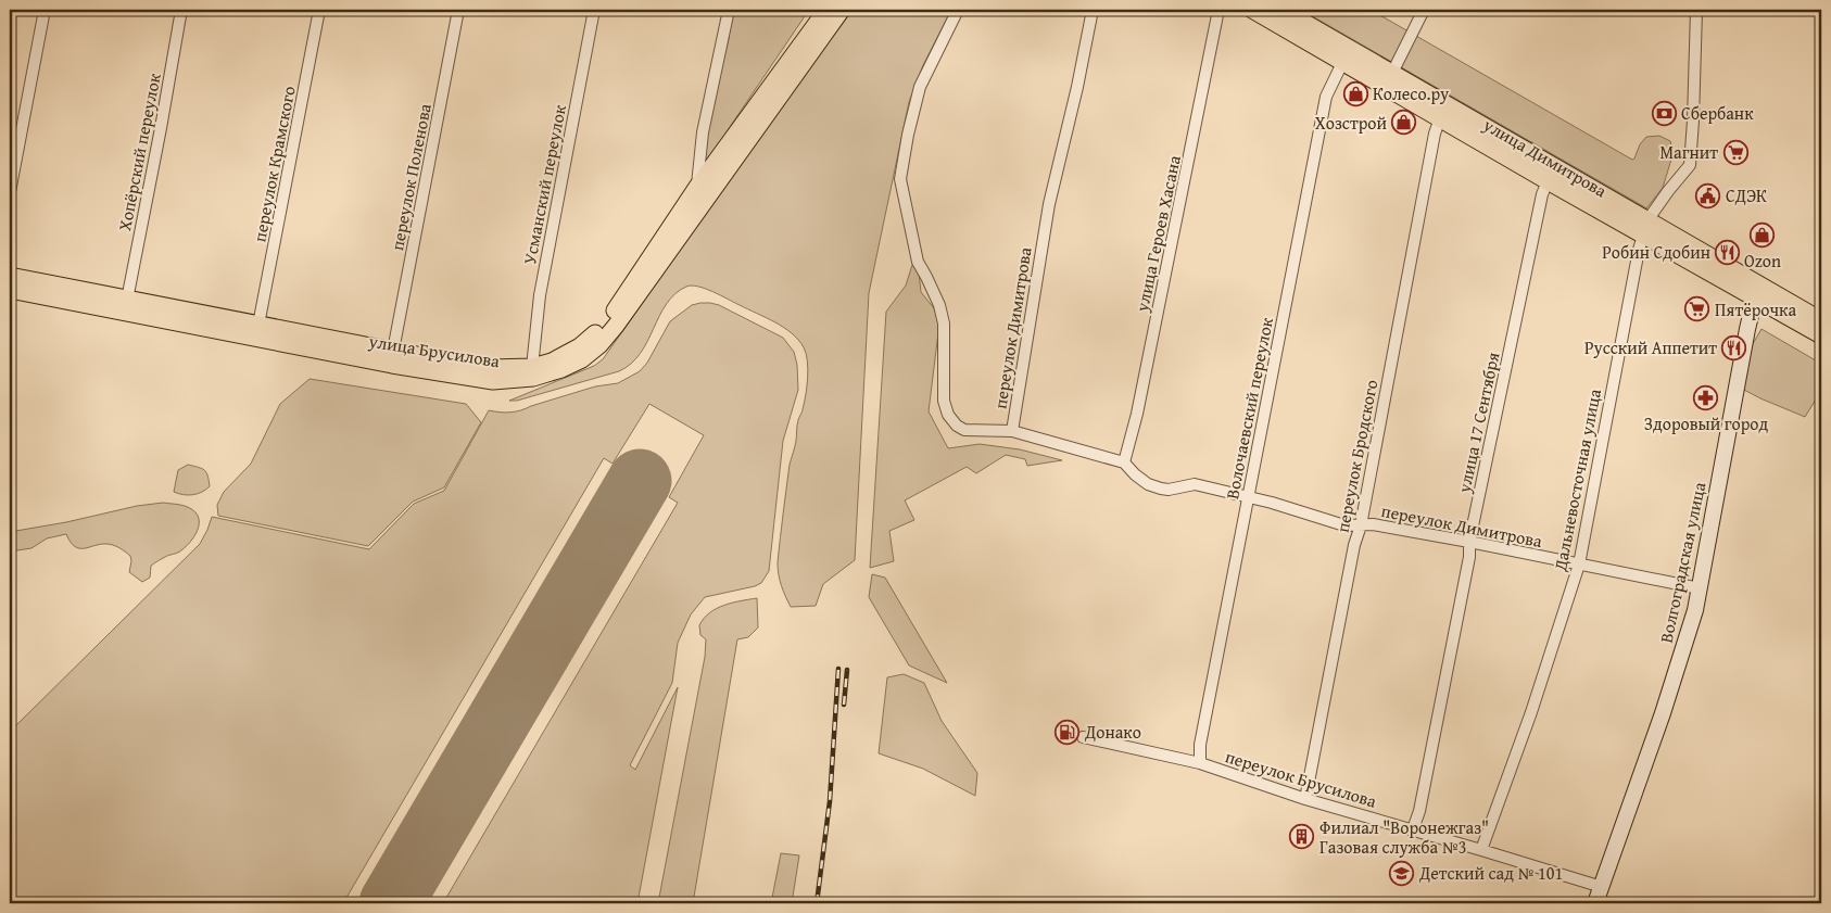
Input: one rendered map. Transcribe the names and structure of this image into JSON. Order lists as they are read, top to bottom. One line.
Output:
{"streets":{"main road":["улица Димитрова","улица Брусилова","Волгоградская улица"],"street":["Хопёрский переулок","переулок Крамского","переулок Поленова","Усманский переулок","улица Героев Хасана","переулок Димитрова","Волочаевский переулок","улица 17 Сентября","переулок Бродского","Дальневосточная улица","переулок Брусилова"]},"crossings":[["Хопёрский переулок","улица Брусилова"],["улица Димитрова","Волочаевский переулок"],["улица Димитрова","улица 17 Сентября"],["улица Димитрова","переулок Бродского"],["улица Димитрова","Дальневосточная улица"],["улица Димитрова","Волгоградская улица"],["переулок Крамского","улица Брусилова"],["переулок Поленова","улица Брусилова"],["Усманский переулок","улица Брусилова"],["улица Героев Хасана","переулок Димитрова"],["переулок Димитрова","Волочаевский переулок"],["переулок Димитрова","улица 17 Сентября"],["переулок Димитрова","переулок Бродского"],["переулок Димитрова","Дальневосточная улица"],["переулок Димитрова","Волгоградская улица"],["Волочаевский переулок","переулок Брусилова"],["улица 17 Сентября","переулок Брусилова"],["переулок Бродского","переулок Брусилова"],["Дальневосточная улица","переулок Брусилова"],["Волгоградская улица","переулок Брусилова"]],"places":{"shop":["Колесо.ру","Хозстрой","Ozon"],"bank":["Сбербанк"],"supermarket":["Магнит","Пятёрочка"],"public building":["СДЭК"],"restaurant":["Робин Сдобин","Русский Аппетит"],"pharmacy":["Здоровый город"],"fuel station":["Донако"],"building":["Филиал \"Воронежгаз\" Газовая служба №3"],"school or university":["Детский сад № 101"]}}
